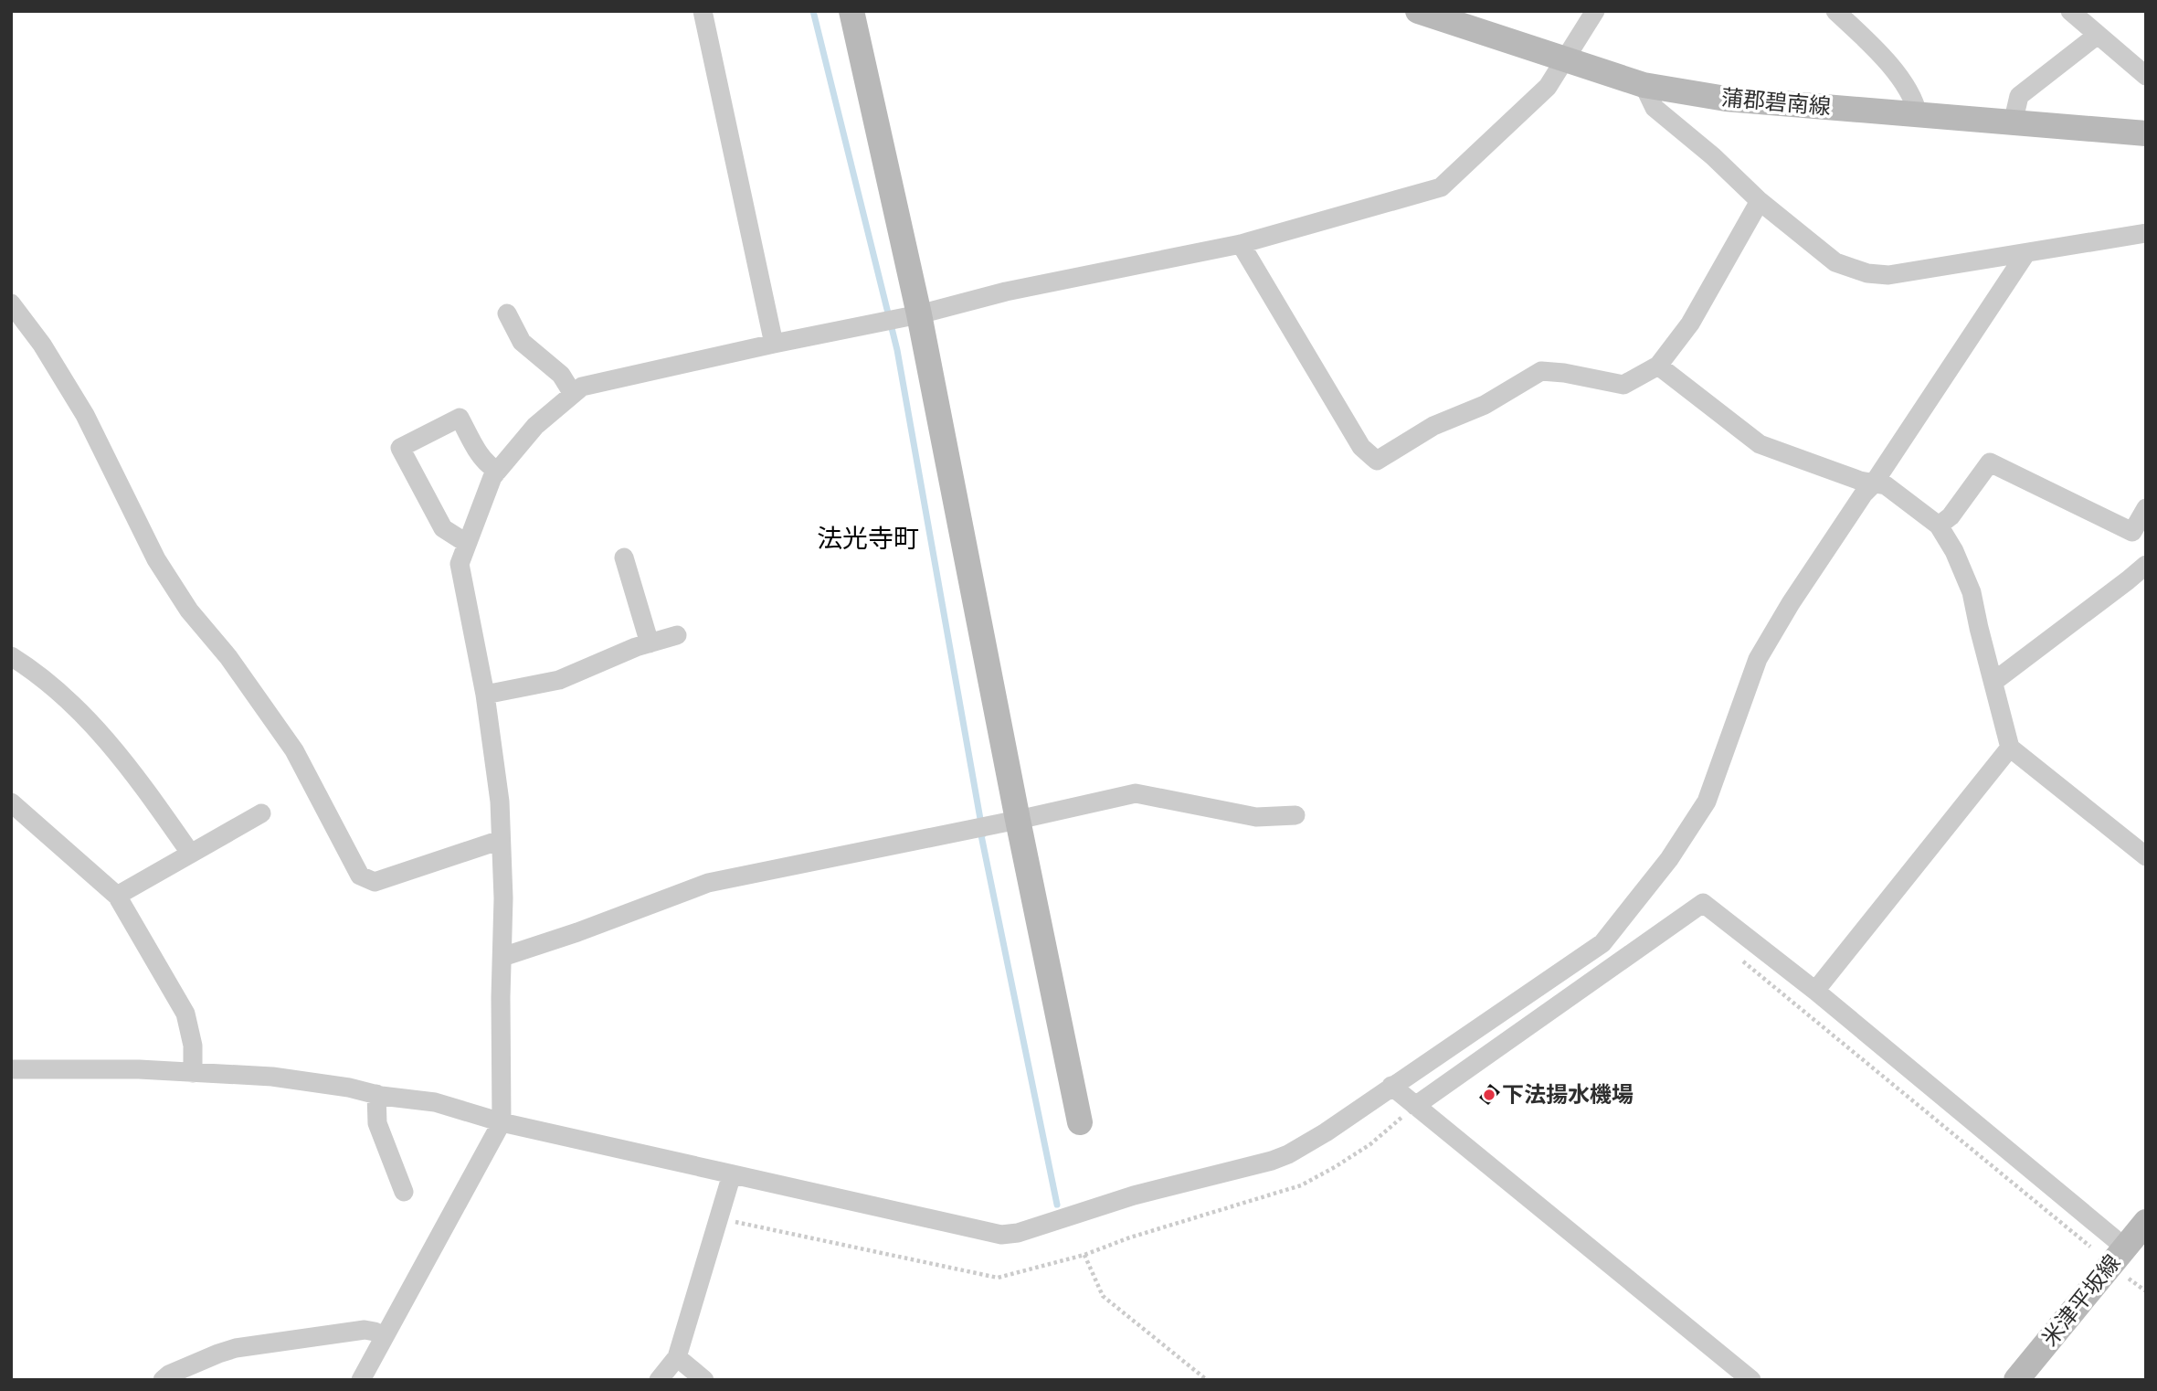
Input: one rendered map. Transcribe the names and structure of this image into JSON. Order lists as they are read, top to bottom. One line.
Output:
{"streets":{"street":["蒲郡碧南線","米津平坂線"]},"districts":["法光寺町"],"places":["下法揚水機場"]}
